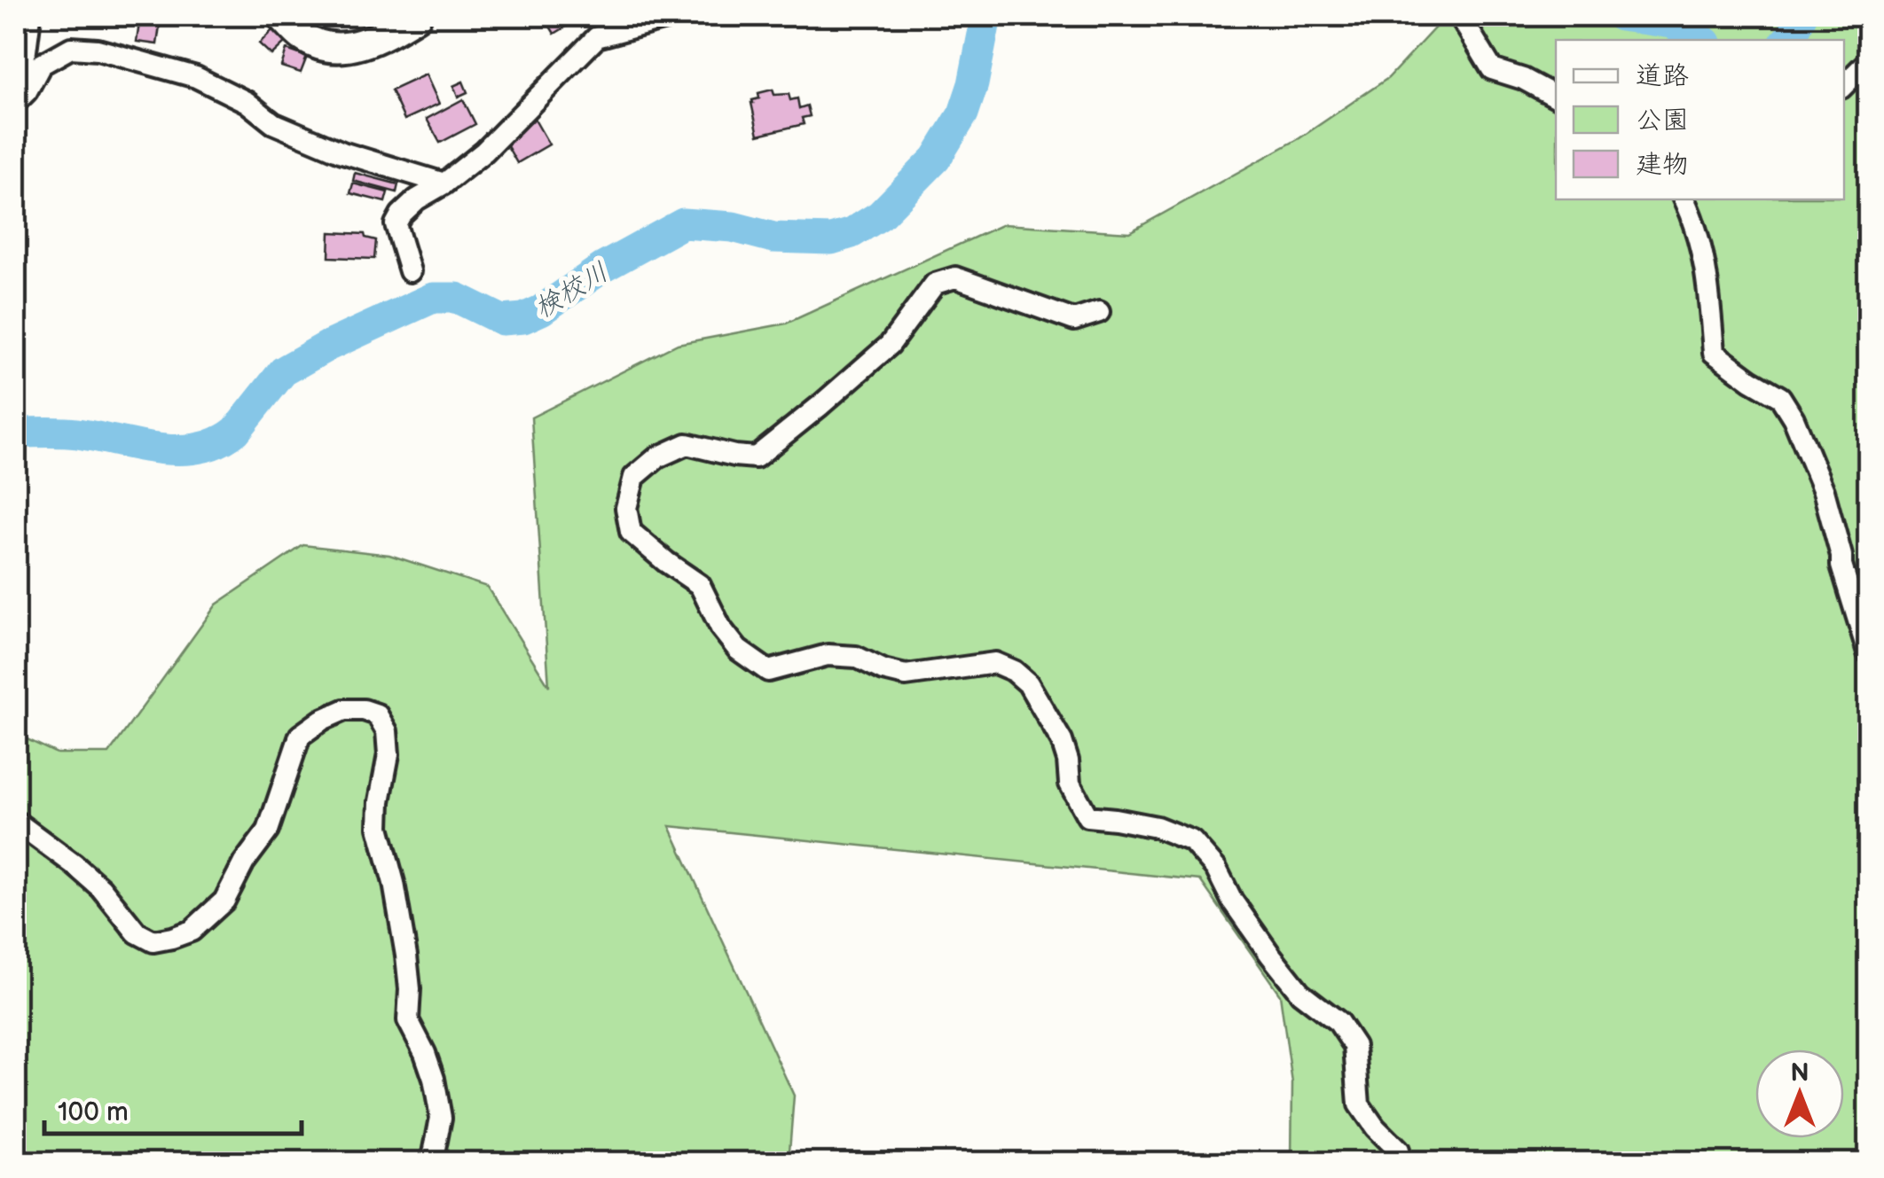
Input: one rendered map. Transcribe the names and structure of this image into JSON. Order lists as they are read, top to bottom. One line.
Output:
{"water":["検校川"],"legend":["道路","公園","建物"],"scale_bar":"100 m","north":"top"}
